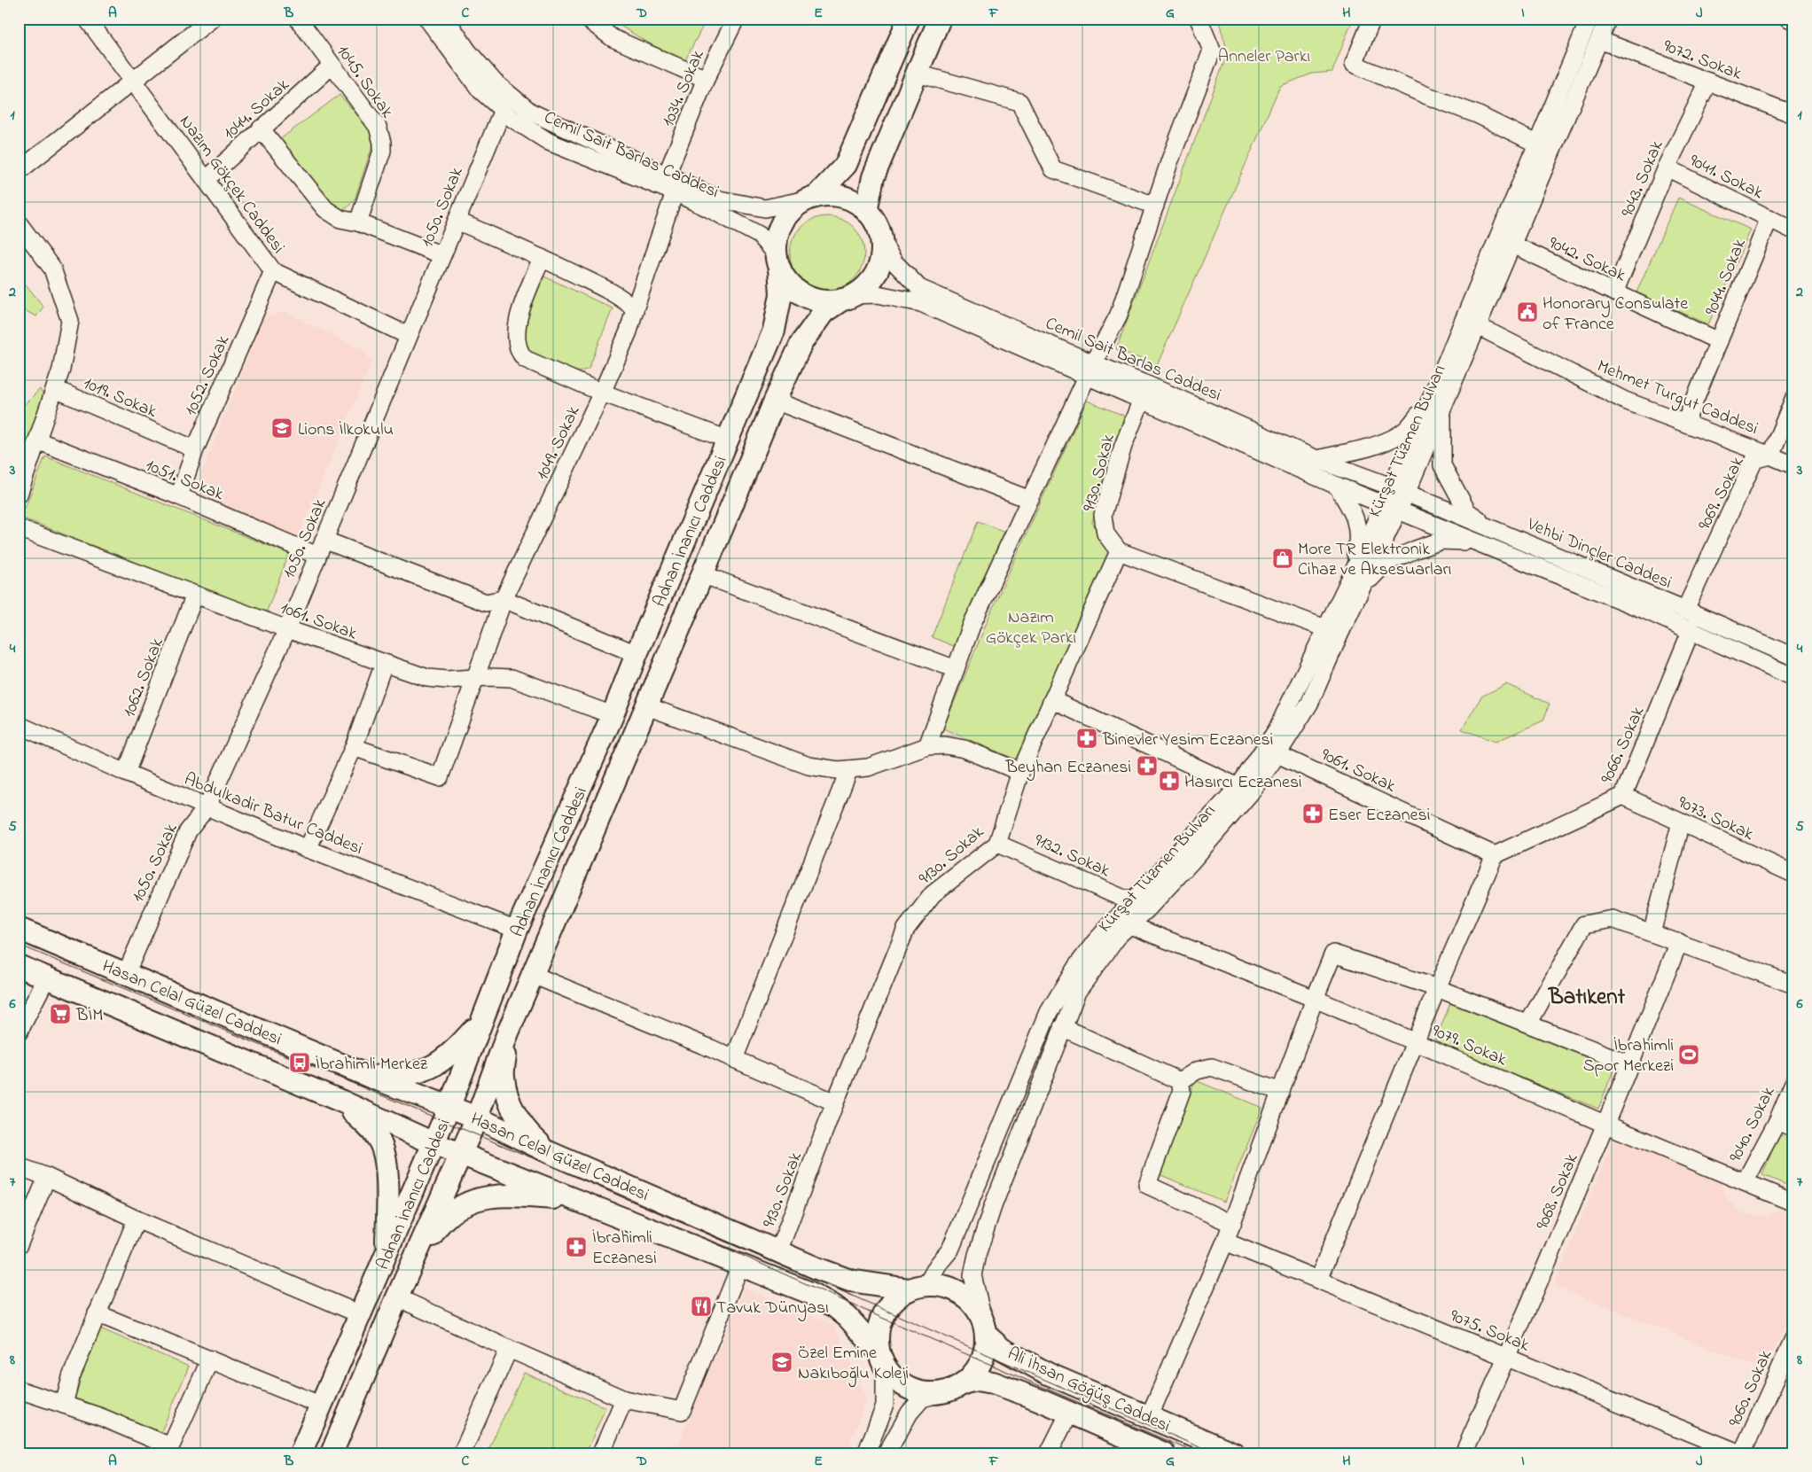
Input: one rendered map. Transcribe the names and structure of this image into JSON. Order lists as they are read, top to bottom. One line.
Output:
{"streets":{"main road":["Adnan İnanıcı Caddesi","Hasan Celal Güzel Caddesi","Ali İhsan Göğüş Caddesi"],"street":["9072. Sokak","1045. Sokak","1034. Sokak","1044. Sokak","Cemil Sait Barlas Caddesi","9041. Sokak","9043. Sokak","Nazım Gökçek Caddesi","1050. Sokak","9042. Sokak","9044. Sokak","1052. Sokak","1019. Sokak","Mehmet Turgut Caddesi","Kürşat Tüzmen Bulvarı","1049. Sokak","9130. Sokak","1051. Sokak","9069. Sokak","Vehbi Dinçler Caddesi","1061. Sokak","1062. Sokak","9066. Sokak","9061. Sokak","Abdulkadir Batur Caddesi","9073. Sokak","9132. Sokak","9079. Sokak","9040. Sokak","9068. Sokak","9075. Sokak","9060. Sokak"]},"crossings":[["9072. Sokak","9043. Sokak"],["9072. Sokak","Kürşat Tüzmen Bulvarı"],["1045. Sokak","1044. Sokak"],["1034. Sokak","Cemil Sait Barlas Caddesi"],["1044. Sokak","Nazım Gökçek Caddesi"],["Cemil Sait Barlas Caddesi","1050. Sokak"],["Cemil Sait Barlas Caddesi","Kürşat Tüzmen Bulvarı"],["Cemil Sait Barlas Caddesi","1049. Sokak"],["Cemil Sait Barlas Caddesi","9130. Sokak"],["Cemil Sait Barlas Caddesi","Adnan İnanıcı Caddesi"],["Cemil Sait Barlas Caddesi","Vehbi Dinçler Caddesi"],["Cemil Sait Barlas Caddesi","9066. Sokak"],["9041. Sokak","9043. Sokak"],["9041. Sokak","9044. Sokak"],["9043. Sokak","9042. Sokak"],["Nazım Gökçek Caddesi","1050. Sokak"],["Nazım Gökçek Caddesi","1052. Sokak"],["1050. Sokak","1051. Sokak"],["1050. Sokak","1061. Sokak"],["1050. Sokak","Abdulkadir Batur Caddesi"],["1050. Sokak","Hasan Celal Güzel Caddesi"],["9042. Sokak","9044. Sokak"],["9042. Sokak","Kürşat Tüzmen Bulvarı"],["9044. Sokak","Mehmet Turgut Caddesi"],["1052. Sokak","1019. Sokak"],["1052. Sokak","1051. Sokak"],["Mehmet Turgut Caddesi","Kürşat Tüzmen Bulvarı"],["Mehmet Turgut Caddesi","9069. Sokak"],["Kürşat Tüzmen Bulvarı","Vehbi Dinçler Caddesi"],["Kürşat Tüzmen Bulvarı","9061. Sokak"],["Kürşat Tüzmen Bulvarı","9132. Sokak"],["Kürşat Tüzmen Bulvarı","Hasan Celal Güzel Caddesi"],["Kürşat Tüzmen Bulvarı","9079. Sokak"],["Kürşat Tüzmen Bulvarı","Ali İhsan Göğüş Caddesi"],["1049. Sokak","1061. Sokak"],["9130. Sokak","9132. Sokak"],["9130. Sokak","Hasan Celal Güzel Caddesi"],["9069. Sokak","Vehbi Dinçler Caddesi"],["Adnan İnanıcı Caddesi","1061. Sokak"],["Adnan İnanıcı Caddesi","Abdulkadir Batur Caddesi"],["Adnan İnanıcı Caddesi","Hasan Celal Güzel Caddesi"],["1061. Sokak","1062. Sokak"],["1062. Sokak","Abdulkadir Batur Caddesi"],["9066. Sokak","9061. Sokak"],["9066. Sokak","9073. Sokak"],["Hasan Celal Güzel Caddesi","Ali İhsan Göğüş Caddesi"],["9079. Sokak","9040. Sokak"],["9079. Sokak","9068. Sokak"],["9068. Sokak","9075. Sokak"],["9075. Sokak","9060. Sokak"]],"districts":["Batıkent"],"parks":["Anneler Parkı","Nazım Gökçek Parkı"],"places":{"public building":["Honorary Consulate of France"],"school or university":["Lions İlkokulu","Özel Emine Nakıboğlu Koleji"],"shop":["More TR Elektronik Cihaz ve Aksesuarları"],"pharmacy":["Binevler Yesim Eczanesi","Beyhan Eczanesi","Hasırcı Eczanesi","Eser Eczanesi","İbrahimli Eczanesi"],"supermarket":["BİM"],"sports":["İbrahimli Spor Merkezi"],"bus stop":["İbrahimli Merkez"],"restaurant":["Tavuk Dünyası"]},"grid":{"columns":["A","B","C","D","E","F","G","H","I","J"],"rows":["1","2","3","4","5","6","7","8"]}}
